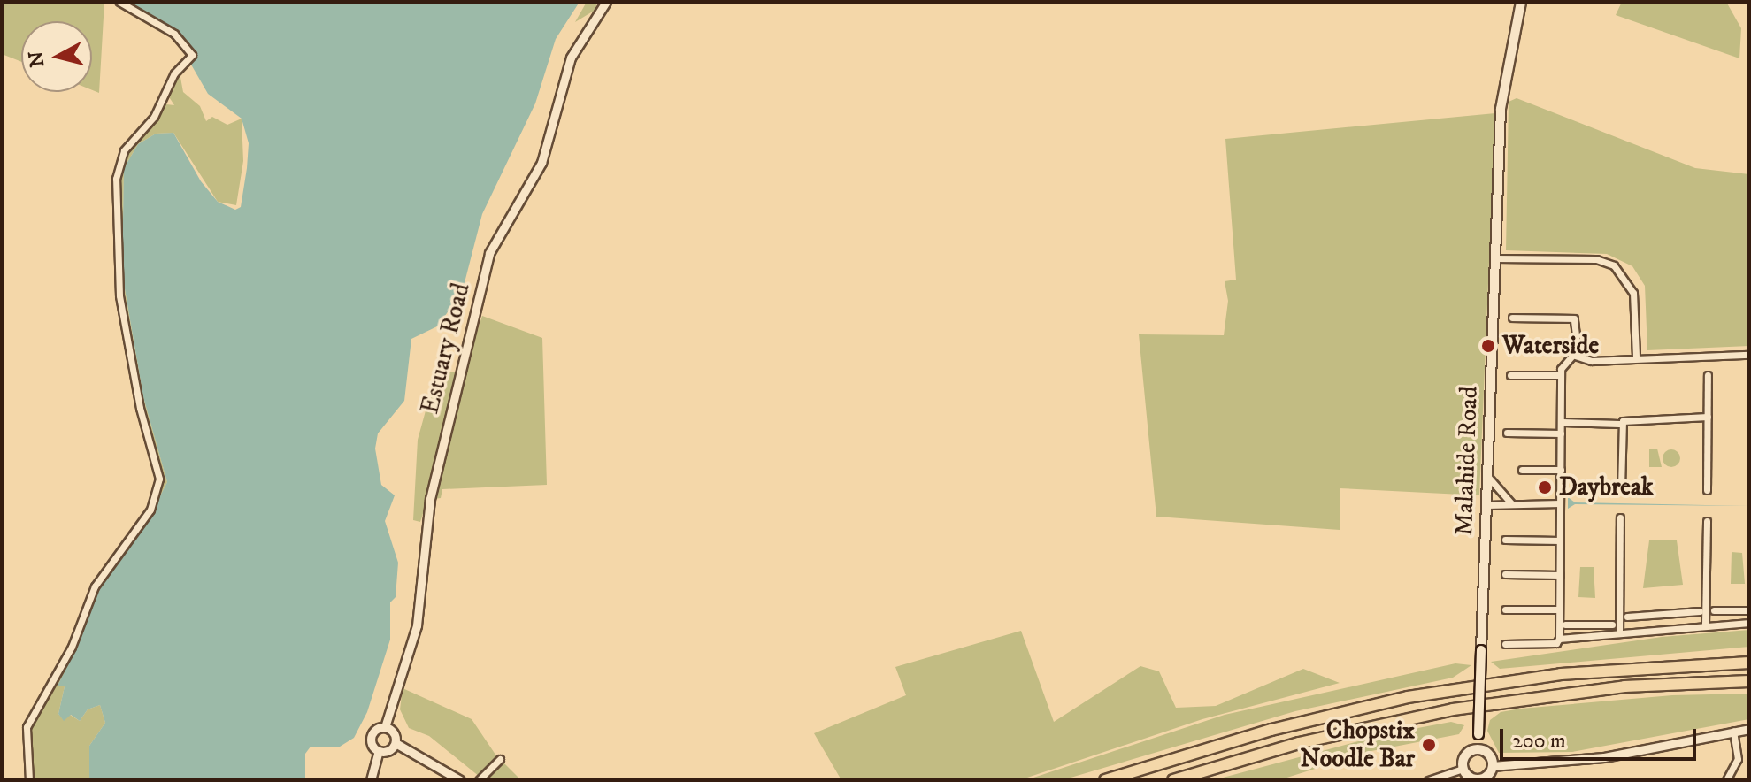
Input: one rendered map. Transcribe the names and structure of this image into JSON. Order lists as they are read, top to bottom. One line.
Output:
{"streets":{"main road":["Malahide Road"],"street":["Estuary Road"]},"places":["Waterside","Daybreak","Chopstix Noodle Bar"],"scale_bar":"200 m","north":"left"}
